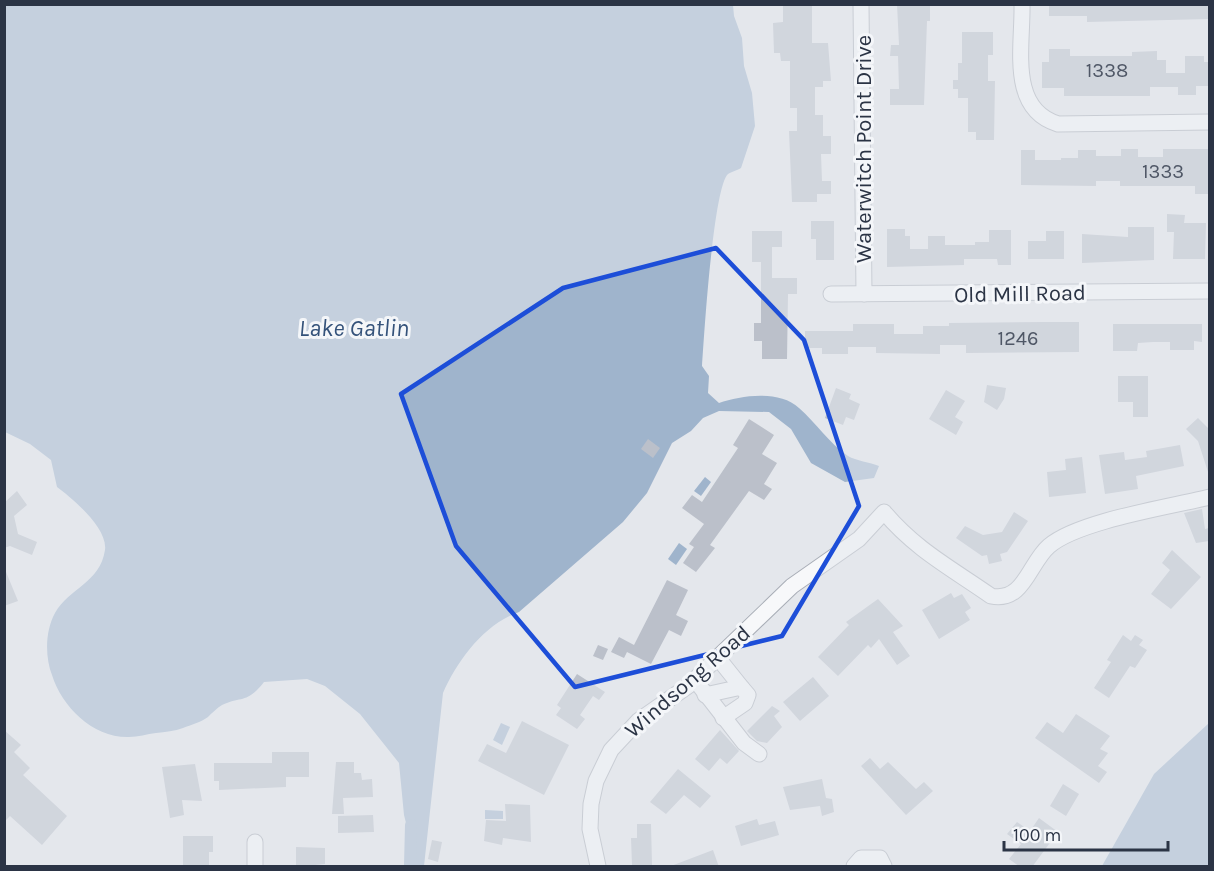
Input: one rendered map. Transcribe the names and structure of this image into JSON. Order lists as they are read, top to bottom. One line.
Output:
{"streets":{"street":["Waterwitch Point Drive","Old Mill Road","Windsong Road"]},"crossings":[["Waterwitch Point Drive","Old Mill Road"]],"water":["Lake Gatlin"],"house_numbers":["1338","1333","1246"],"scale_bar":"100 m"}
